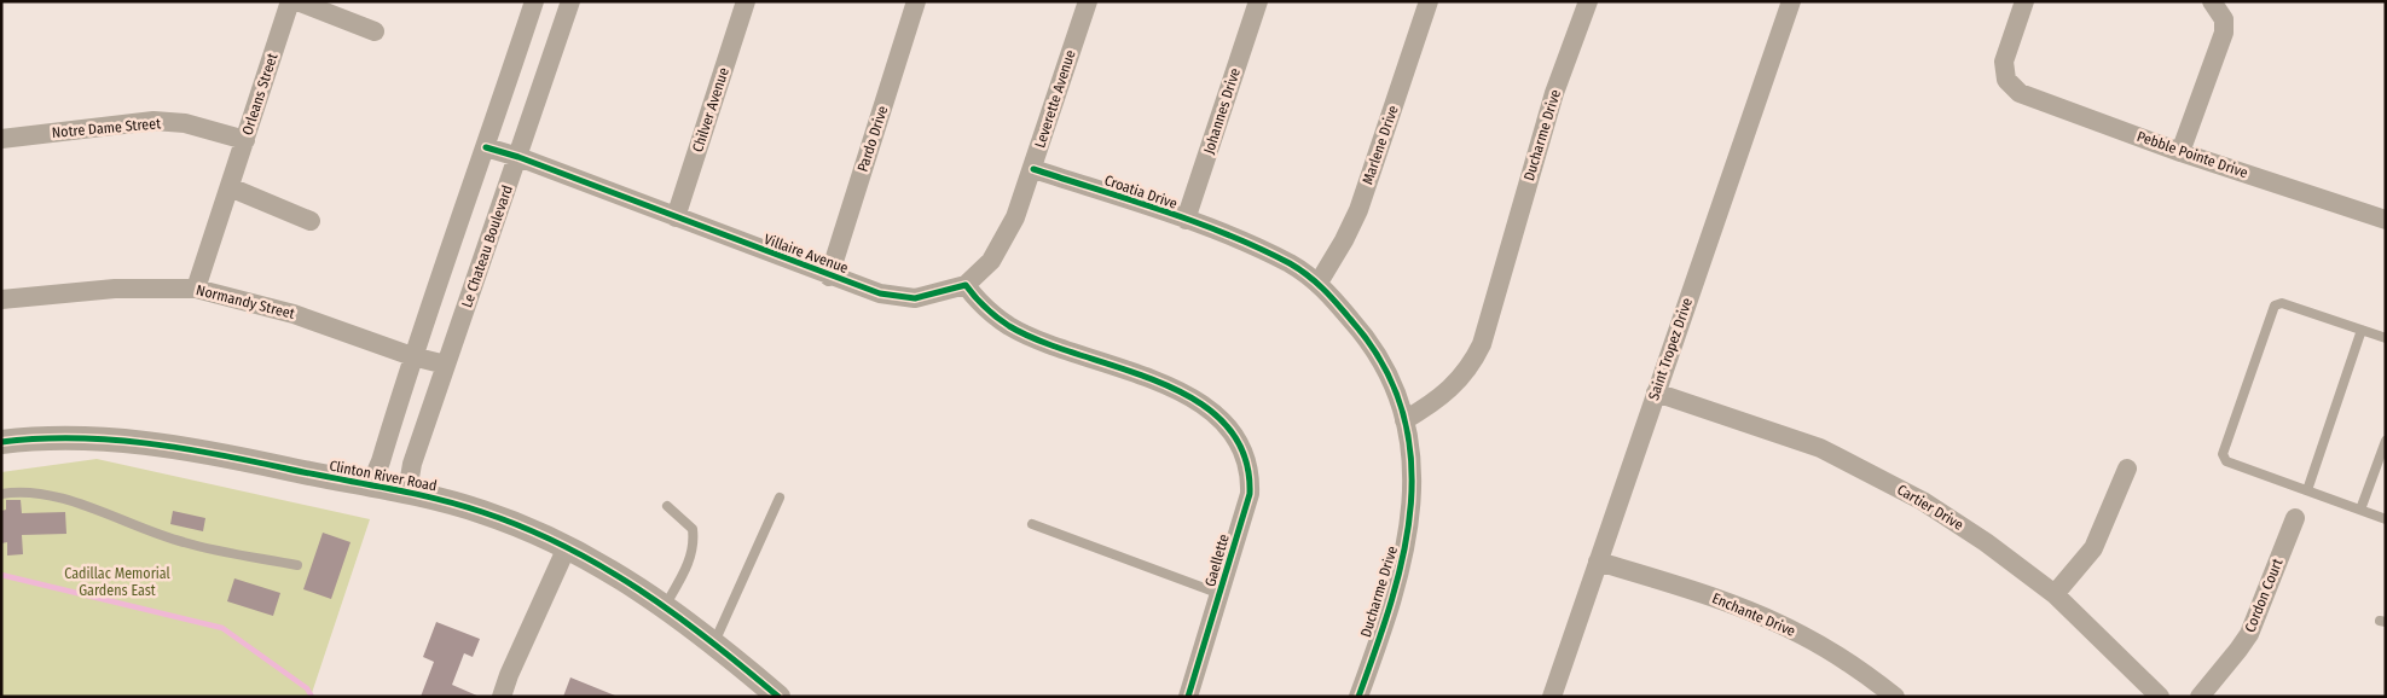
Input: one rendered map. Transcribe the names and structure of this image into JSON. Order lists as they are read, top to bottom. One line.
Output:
{"streets":{"street":["Orleans Street","Leverette Avenue","Chilver Avenue","Johannes Drive","Notre Dame Street","Ducharme Drive","Pardo Drive","Marlene Drive","Pebble Pointe Drive","Croatia Drive","Le Chateau Boulevard","Villaire Avenue","Normandy Street","Saint Tropez Drive","Clinton River Road","Cartier Drive","Gaellette","Cordon Court","Enchante Drive"]},"crossings":[["Orleans Street","Notre Dame Street"],["Orleans Street","Normandy Street"],["Leverette Avenue","Croatia Drive"],["Leverette Avenue","Villaire Avenue"],["Leverette Avenue","Gaellette"],["Chilver Avenue","Villaire Avenue"],["Johannes Drive","Croatia Drive"],["Ducharme Drive","Croatia Drive"],["Pardo Drive","Villaire Avenue"],["Marlene Drive","Croatia Drive"],["Le Chateau Boulevard","Villaire Avenue"],["Le Chateau Boulevard","Normandy Street"],["Le Chateau Boulevard","Clinton River Road"],["Villaire Avenue","Gaellette"],["Saint Tropez Drive","Cartier Drive"],["Saint Tropez Drive","Enchante Drive"]],"parks":["Cadillac Memorial Gardens East"]}
